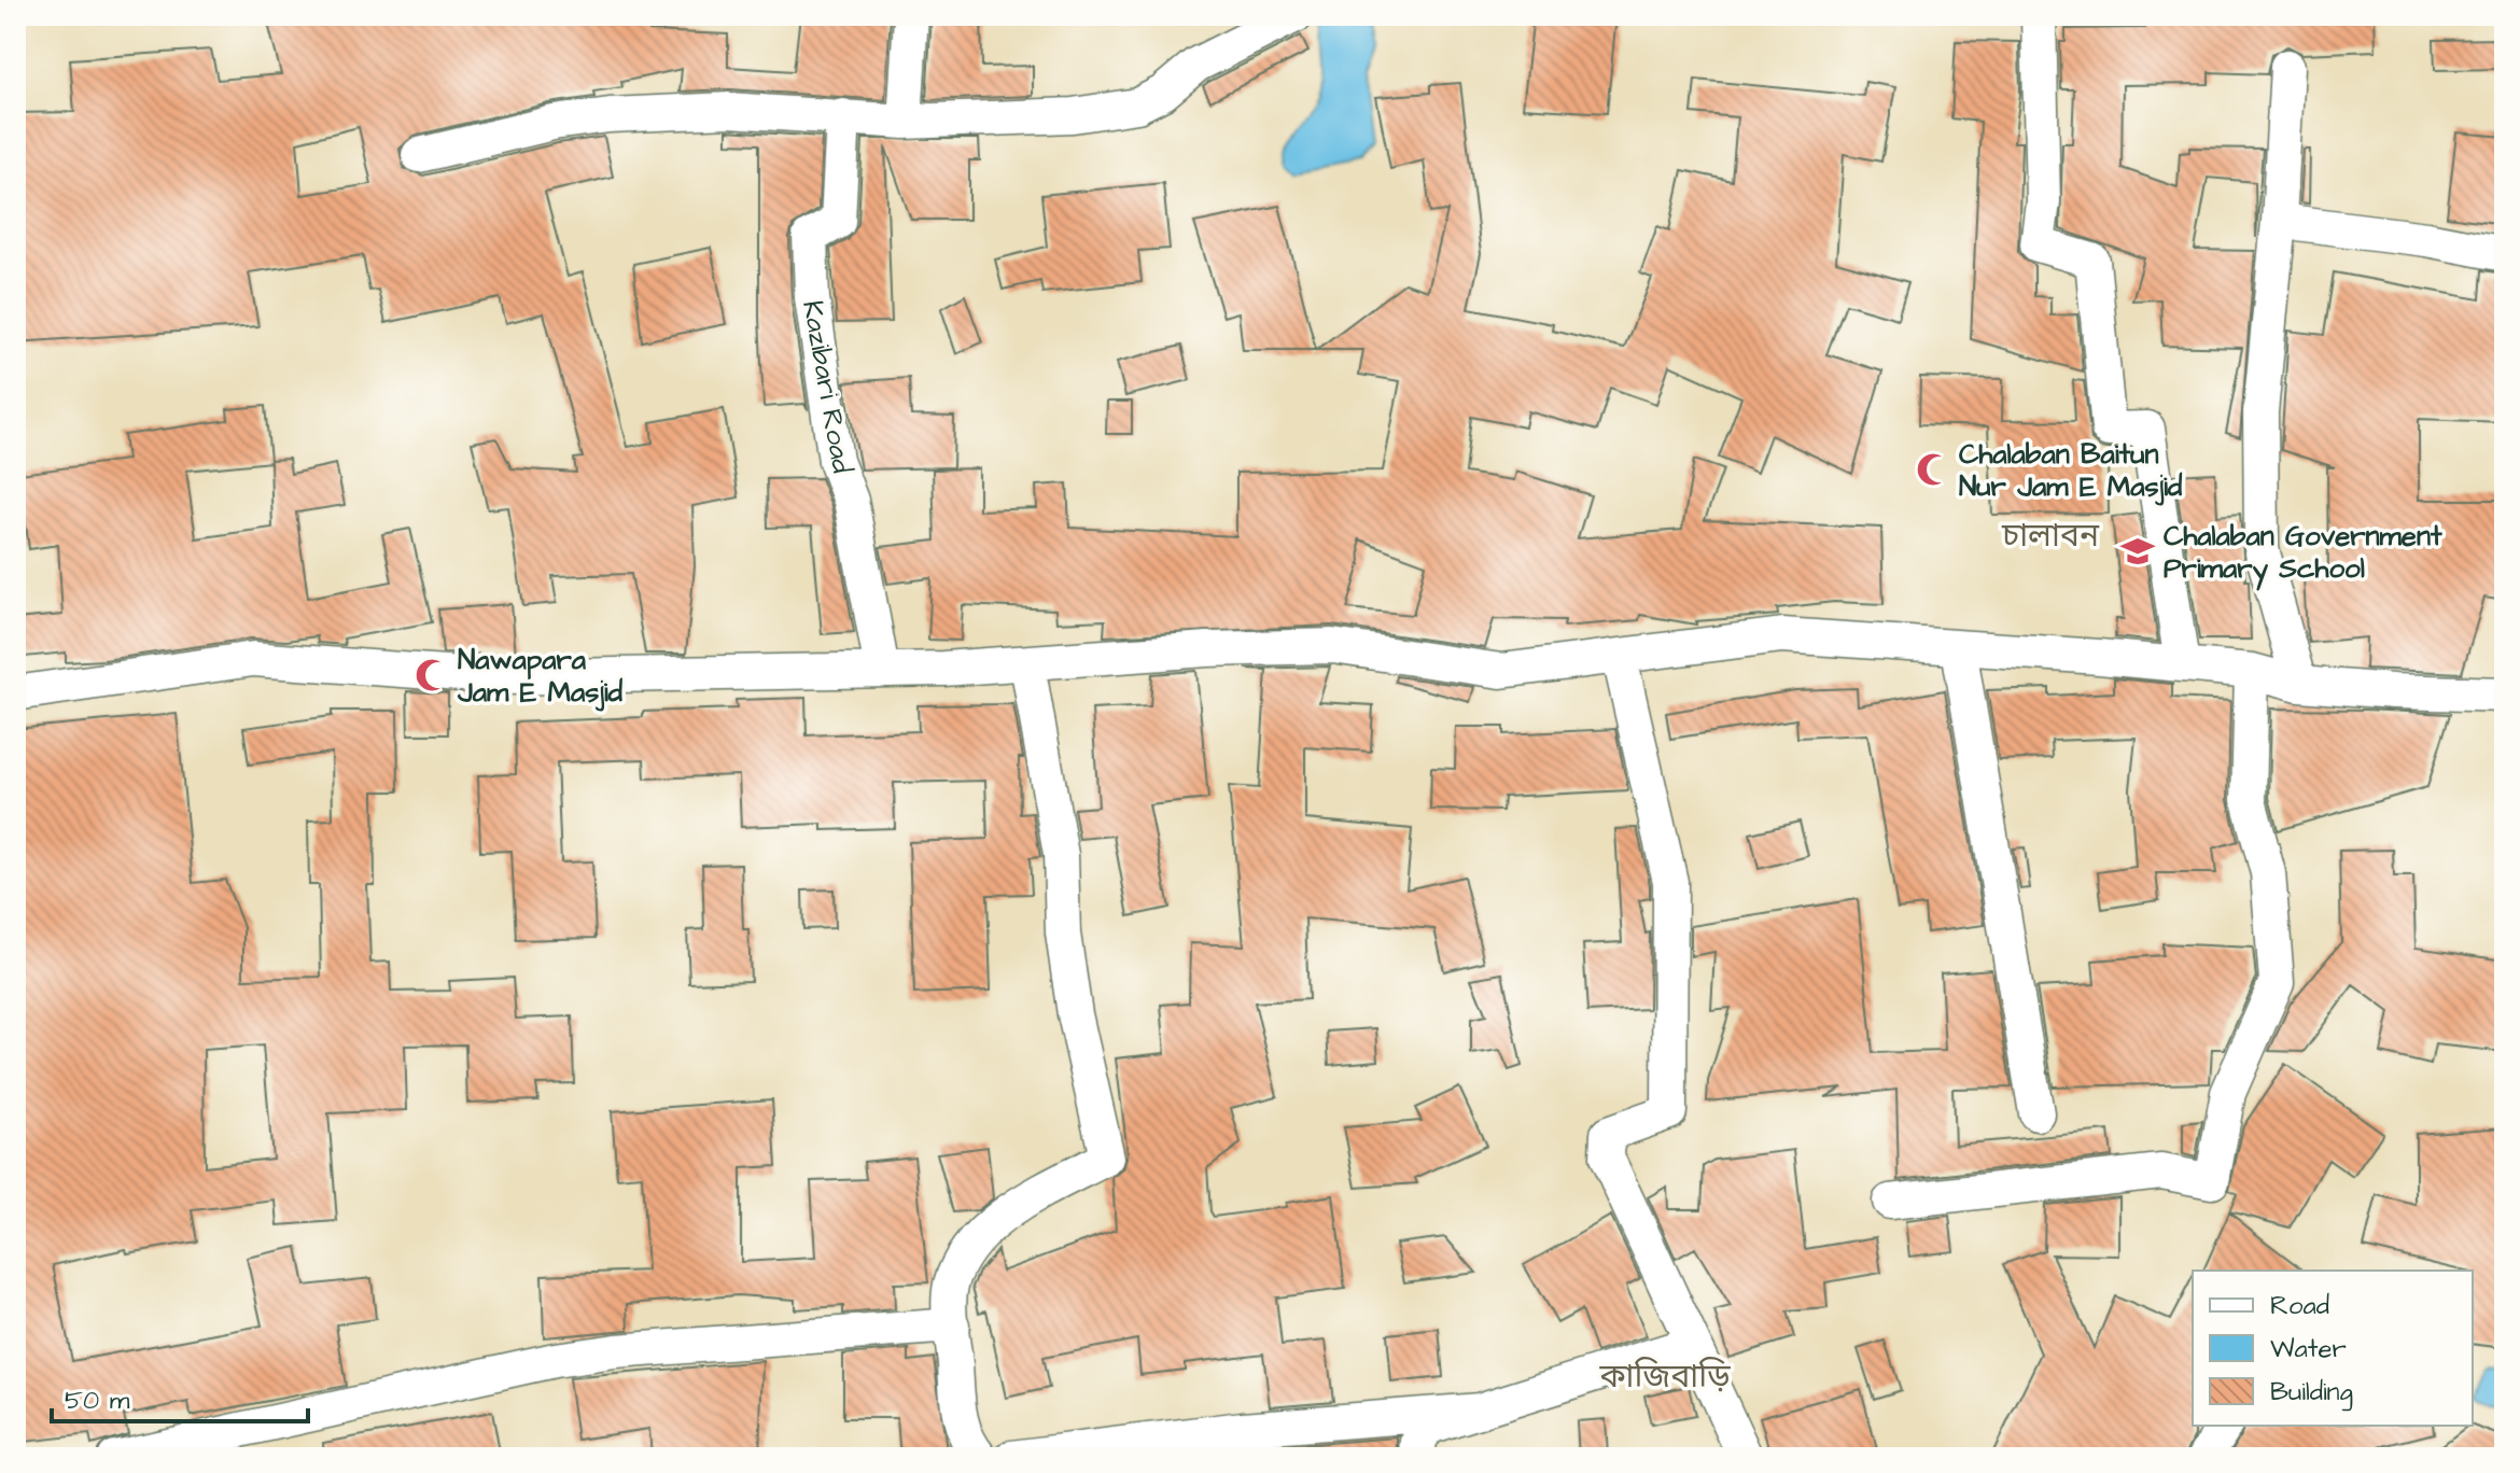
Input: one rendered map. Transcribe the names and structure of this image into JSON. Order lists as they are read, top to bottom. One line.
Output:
{"streets":{"street":["Kazibari Road"]},"districts":["চালাবন","কাজিবাড়ি"],"places":{"mosque":["Chalaban Baitun Nur Jam E Masjid","Nawapara Jam E Masjid"],"school or university":["Chalaban Government Primary School"]},"legend":["Road","Water","Building"],"scale_bar":"50 m"}
